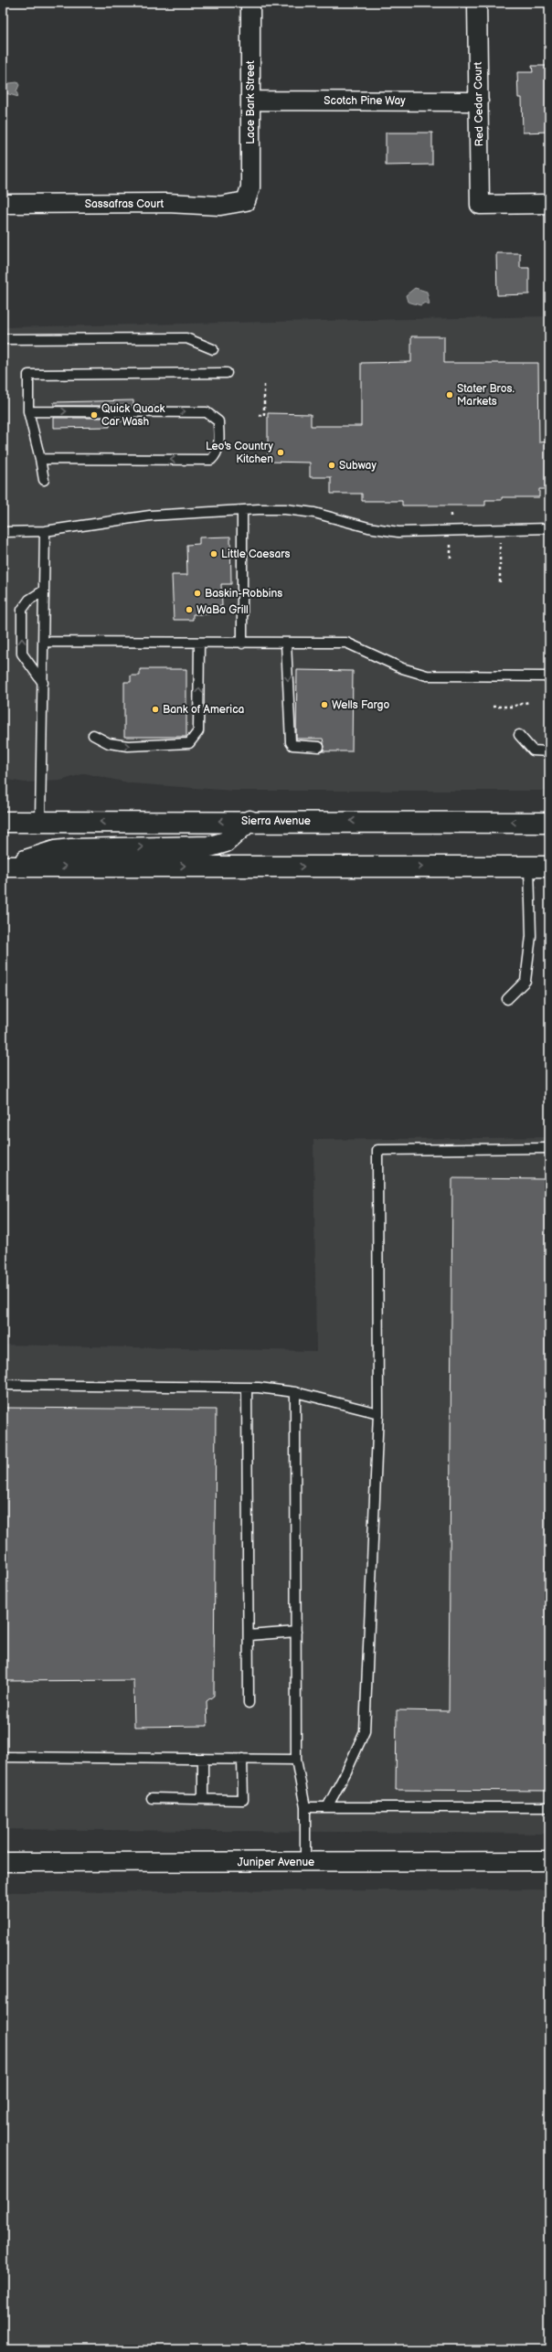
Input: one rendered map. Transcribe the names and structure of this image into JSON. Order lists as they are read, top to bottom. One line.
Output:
{"streets":{"main road":["Sierra Avenue"],"street":["Scotch Pine Way","Lace Bark Street","Red Cedar Court","Sassafras Court","Juniper Avenue"]},"crossings":[["Scotch Pine Way","Lace Bark Street"],["Scotch Pine Way","Red Cedar Court"],["Lace Bark Street","Sassafras Court"]],"places":["Stater Bros. Markets","Quick Quack Car Wash","Leo's Country Kitchen","Subway","Little Caesars","Baskin-Robbins","WaBa Grill","Wells Fargo","Bank of America"]}
